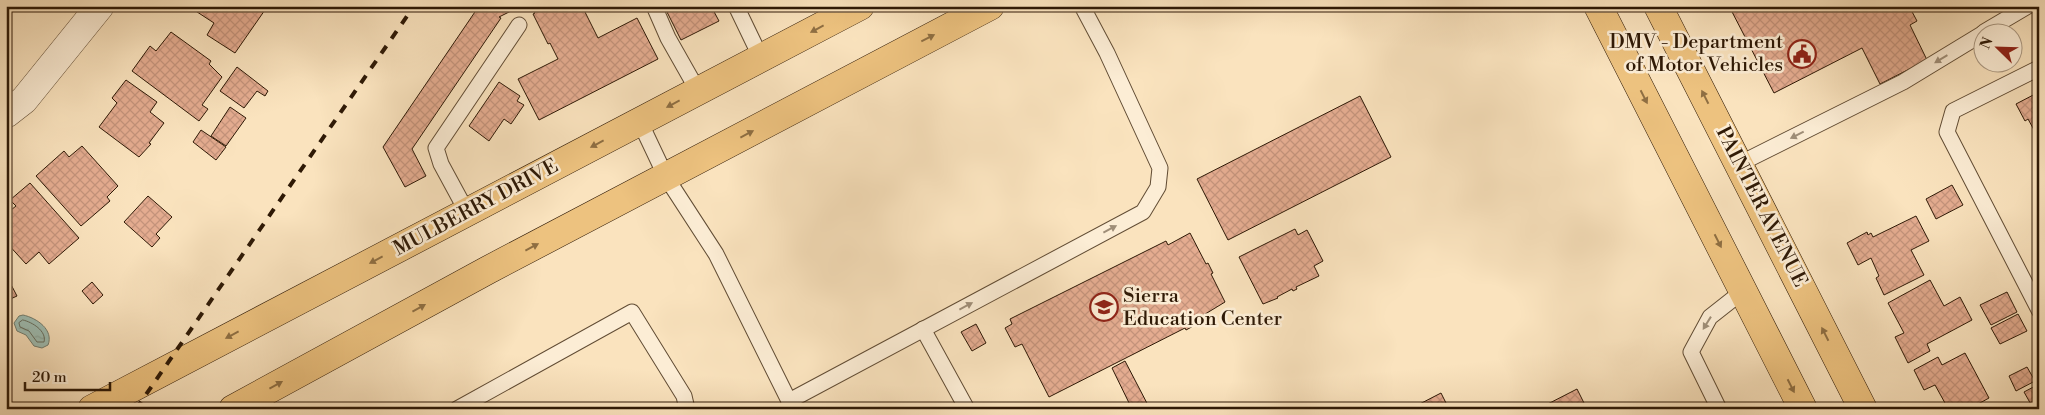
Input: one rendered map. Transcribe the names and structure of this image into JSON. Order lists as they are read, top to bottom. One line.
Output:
{"streets":{"main road":["PAINTER AVENUE","MULBERRY DRIVE"]},"places":{"public building":["DMV - Department of Motor Vehicles"],"school or university":["Sierra Education Center"]},"scale_bar":"20 m","north":"top left"}
